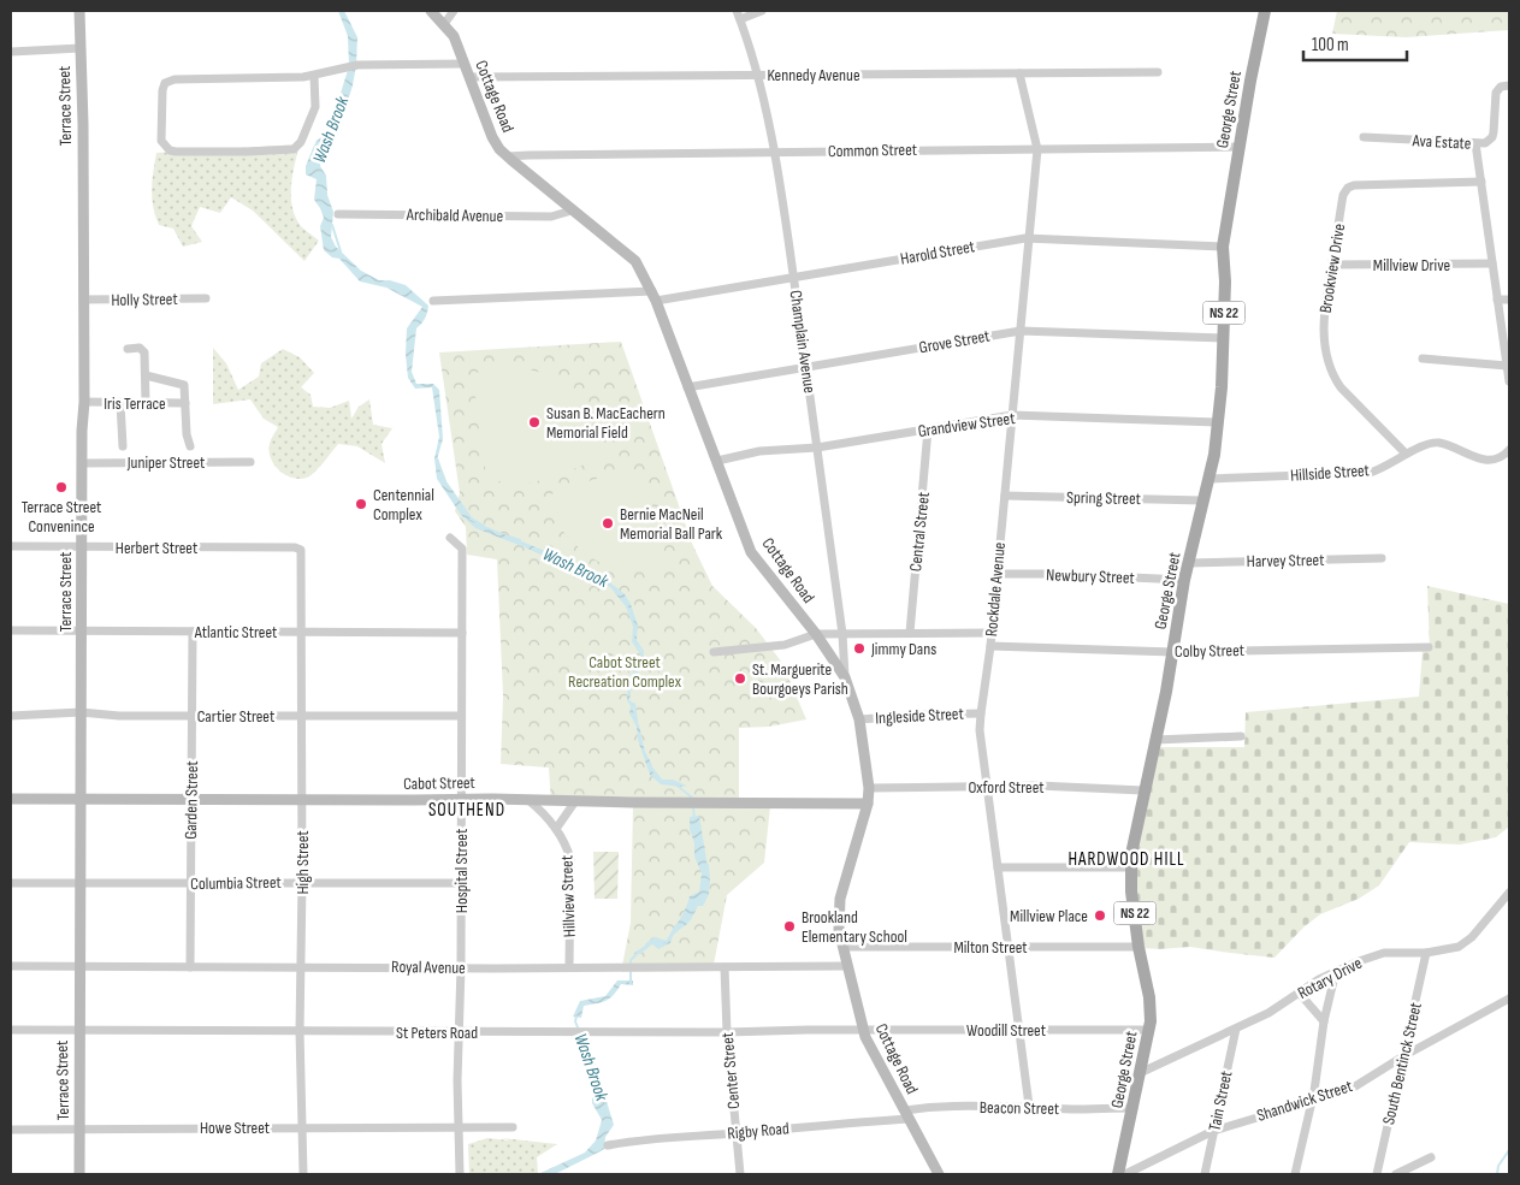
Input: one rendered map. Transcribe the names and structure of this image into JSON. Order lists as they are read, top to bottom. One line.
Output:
{"streets":{"main road":["George Street","NS 22"],"street":["Kennedy Avenue","Cottage Road","Terrace Street","Ava Estate","Common Street","Archibald Avenue","Harold Street","Millview Drive","Brookview Drive","Holly Street","Champlain Avenue","Grove Street","Iris Terrace","Grandview Street","Juniper Street","Hillside Street","Spring Street","Central Street","Herbert Street","Harvey Street","Newbury Street","Rockdale Avenue","Atlantic Street","Colby Street","Cartier Street","Ingleside Street","Cabot Street","Oxford Street","Garden Street","High Street","Hospital Street","Columbia Street","Hillview Street","Milton Street","Royal Avenue","Rotary Drive","Woodill Street","St Peters Road","South Bentinck Street","Center Street","Tain Street","Shandwick Street","Beacon Street","Howe Street","Rigby Road"]},"crossings":[["Kennedy Avenue","Cottage Road"],["Kennedy Avenue","Champlain Avenue"],["Kennedy Avenue","Rockdale Avenue"],["Cottage Road","Common Street"],["Cottage Road","Archibald Avenue"],["Cottage Road","Harold Street"],["Cottage Road","Champlain Avenue"],["Cottage Road","Grove Street"],["Cottage Road","Grandview Street"],["Cottage Road","Ingleside Street"],["Cottage Road","Cabot Street"],["Cottage Road","Oxford Street"],["Cottage Road","Milton Street"],["Cottage Road","Royal Avenue"],["Cottage Road","Woodill Street"],["Cottage Road","St Peters Road"],["Cottage Road","Beacon Street"],["Cottage Road","Rigby Road"],["Terrace Street","Holly Street"],["Terrace Street","Iris Terrace"],["Terrace Street","Juniper Street"],["Terrace Street","Herbert Street"],["Terrace Street","Atlantic Street"],["Terrace Street","Cartier Street"],["Terrace Street","Cabot Street"],["Terrace Street","Columbia Street"],["Terrace Street","Royal Avenue"],["Terrace Street","St Peters Road"],["Terrace Street","Howe Street"],["George Street","Common Street"],["George Street","Harold Street"],["George Street","Grove Street"],["George Street","Grandview Street"],["George Street","Hillside Street"],["George Street","Spring Street"],["George Street","Harvey Street"],["George Street","Newbury Street"],["George Street","Colby Street"],["George Street","Oxford Street"],["George Street","Milton Street"],["George Street","Rotary Drive"],["George Street","Woodill Street"],["George Street","Beacon Street"],["Common Street","Champlain Avenue"],["Common Street","Rockdale Avenue"],["Harold Street","Champlain Avenue"],["Harold Street","Rockdale Avenue"],["Millview Drive","Brookview Drive"],["Brookview Drive","Hillside Street"],["Champlain Avenue","Grove Street"],["Champlain Avenue","Grandview Street"],["Grove Street","Rockdale Avenue"],["Grandview Street","Central Street"],["Grandview Street","Rockdale Avenue"],["Spring Street","Rockdale Avenue"],["Herbert Street","High Street"],["Newbury Street","Rockdale Avenue"],["Rockdale Avenue","Colby Street"],["Rockdale Avenue","Ingleside Street"],["Rockdale Avenue","Oxford Street"],["Rockdale Avenue","Milton Street"],["Rockdale Avenue","Woodill Street"],["Rockdale Avenue","Beacon Street"],["Atlantic Street","Garden Street"],["Atlantic Street","High Street"],["Atlantic Street","Hospital Street"],["Cartier Street","Garden Street"],["Cartier Street","High Street"],["Cartier Street","Hospital Street"],["Cabot Street","Garden Street"],["Cabot Street","High Street"],["Cabot Street","Hospital Street"],["Cabot Street","Hillview Street"],["Garden Street","Columbia Street"],["Garden Street","Royal Avenue"],["High Street","Columbia Street"],["High Street","Royal Avenue"],["High Street","St Peters Road"],["High Street","Howe Street"],["Hospital Street","Columbia Street"],["Hospital Street","Royal Avenue"],["Hospital Street","St Peters Road"],["Hospital Street","Howe Street"],["Hillview Street","Royal Avenue"],["Royal Avenue","Center Street"],["Rotary Drive","South Bentinck Street"],["Rotary Drive","Tain Street"],["Woodill Street","St Peters Road"],["St Peters Road","Center Street"],["South Bentinck Street","Shandwick Street"],["Center Street","Rigby Road"],["Tain Street","Shandwick Street"],["Beacon Street","Rigby Road"]],"districts":["SOUTHEND","HARDWOOD HILL"],"water":["Wash Brook"],"parks":["Cabot Street Recreation Complex"],"places":["Susan B. MacEachern Memorial Field","Terrace Street Convenince","Centennial Complex","Bernie MacNeil Memorial Ball Park","Jimmy Dans","St. Marguerite Bourgoeys Parish","Millview Place","Brookland Elementary School"],"scale_bar":"100 m"}
